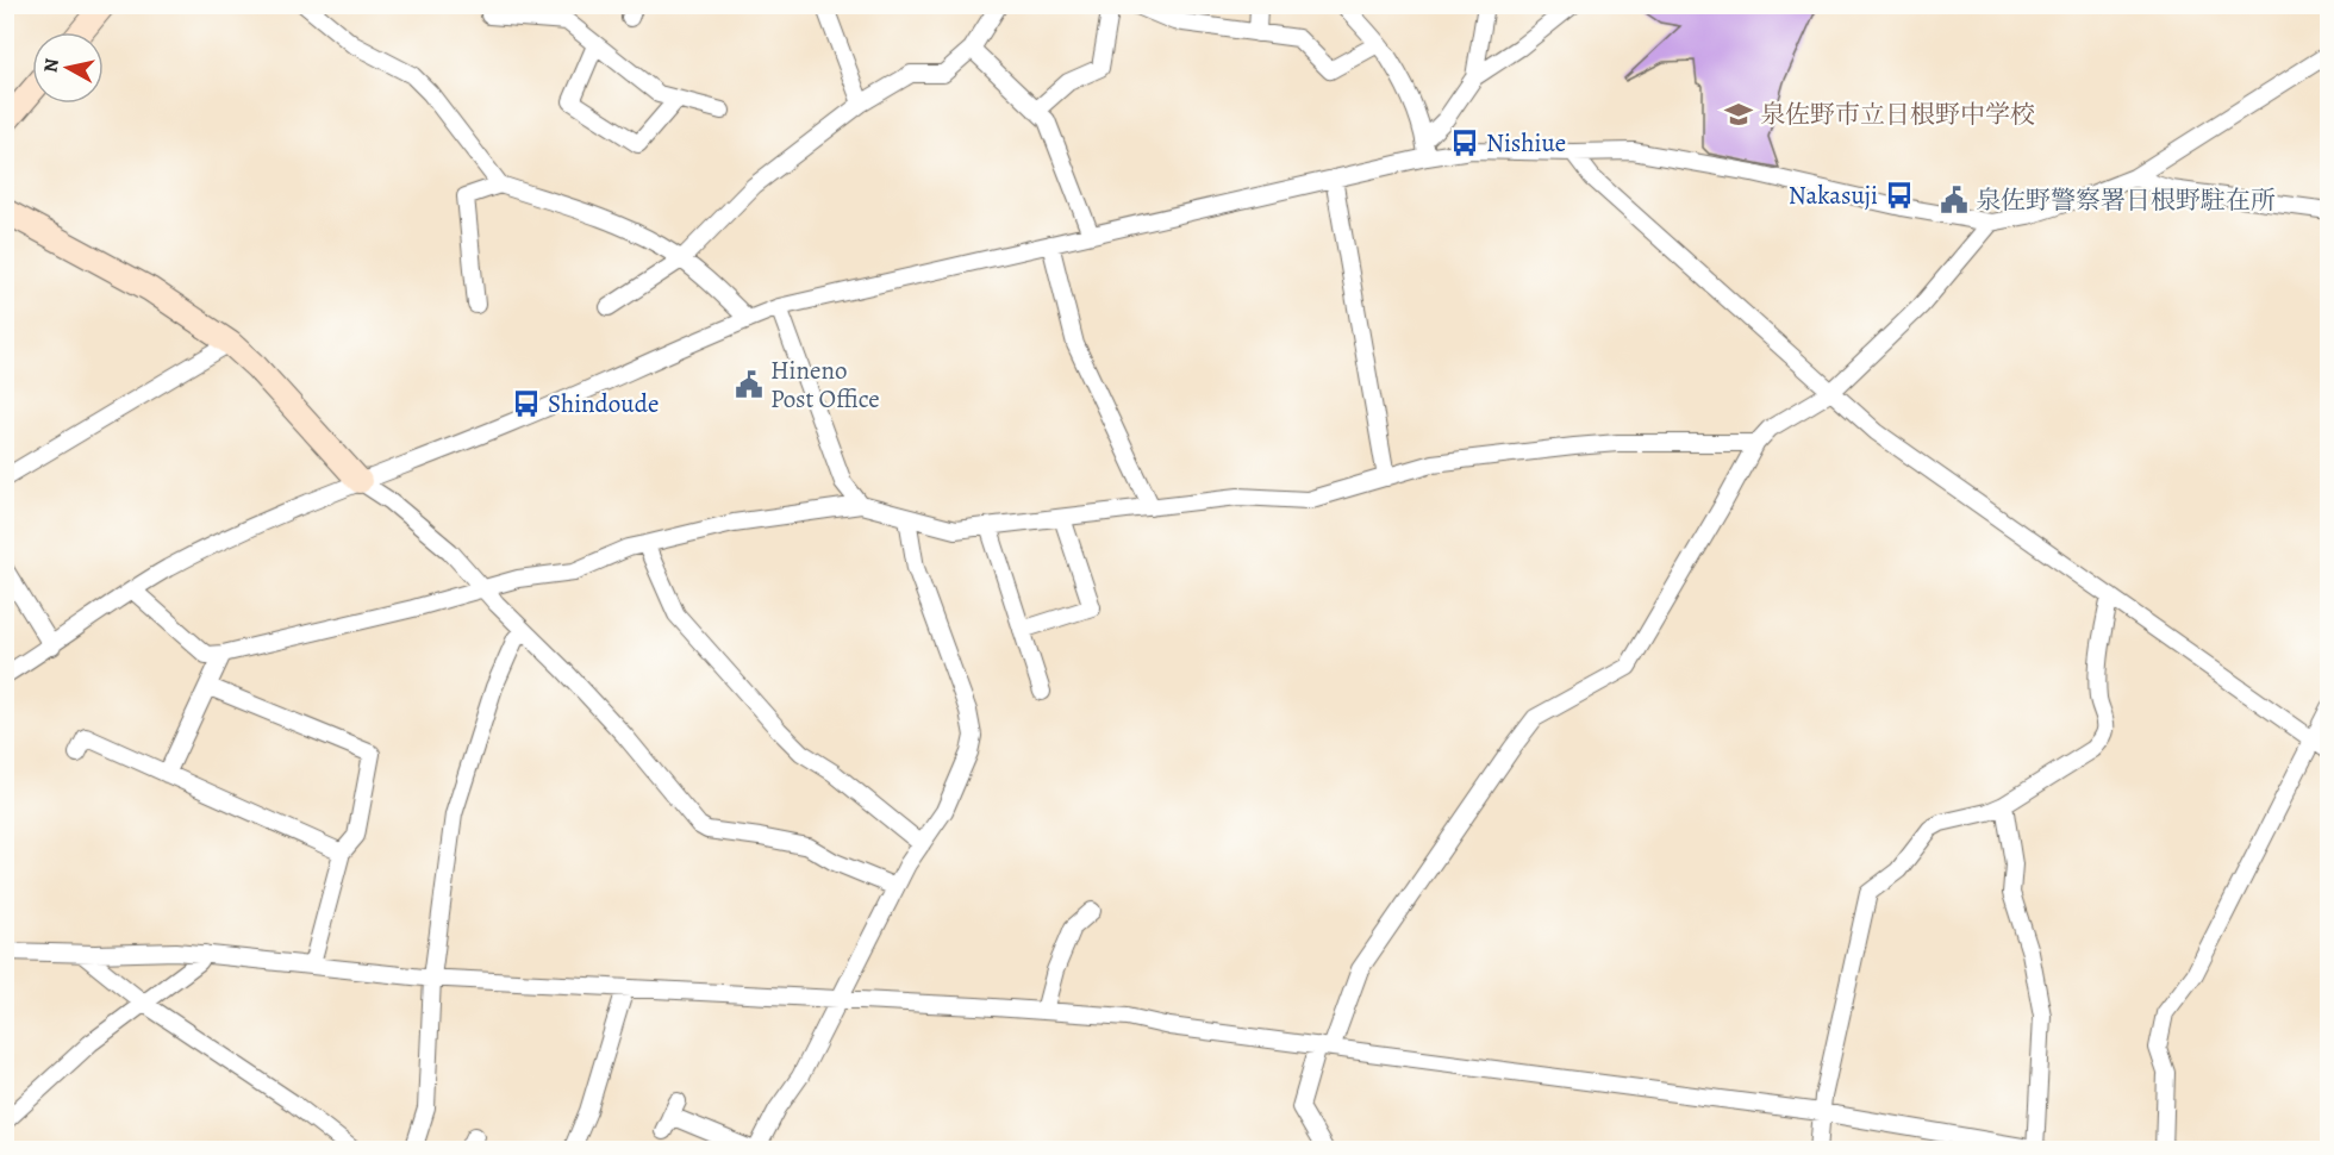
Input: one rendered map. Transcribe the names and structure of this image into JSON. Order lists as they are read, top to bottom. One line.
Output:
{"places":{"school or university":["泉佐野市立日根野中学校"],"bus stop":["Nishiue","Nakasuji","Shindoude"],"public building":["泉佐野警察署日根野駐在所","Hineno Post Office"]},"north":"left"}
